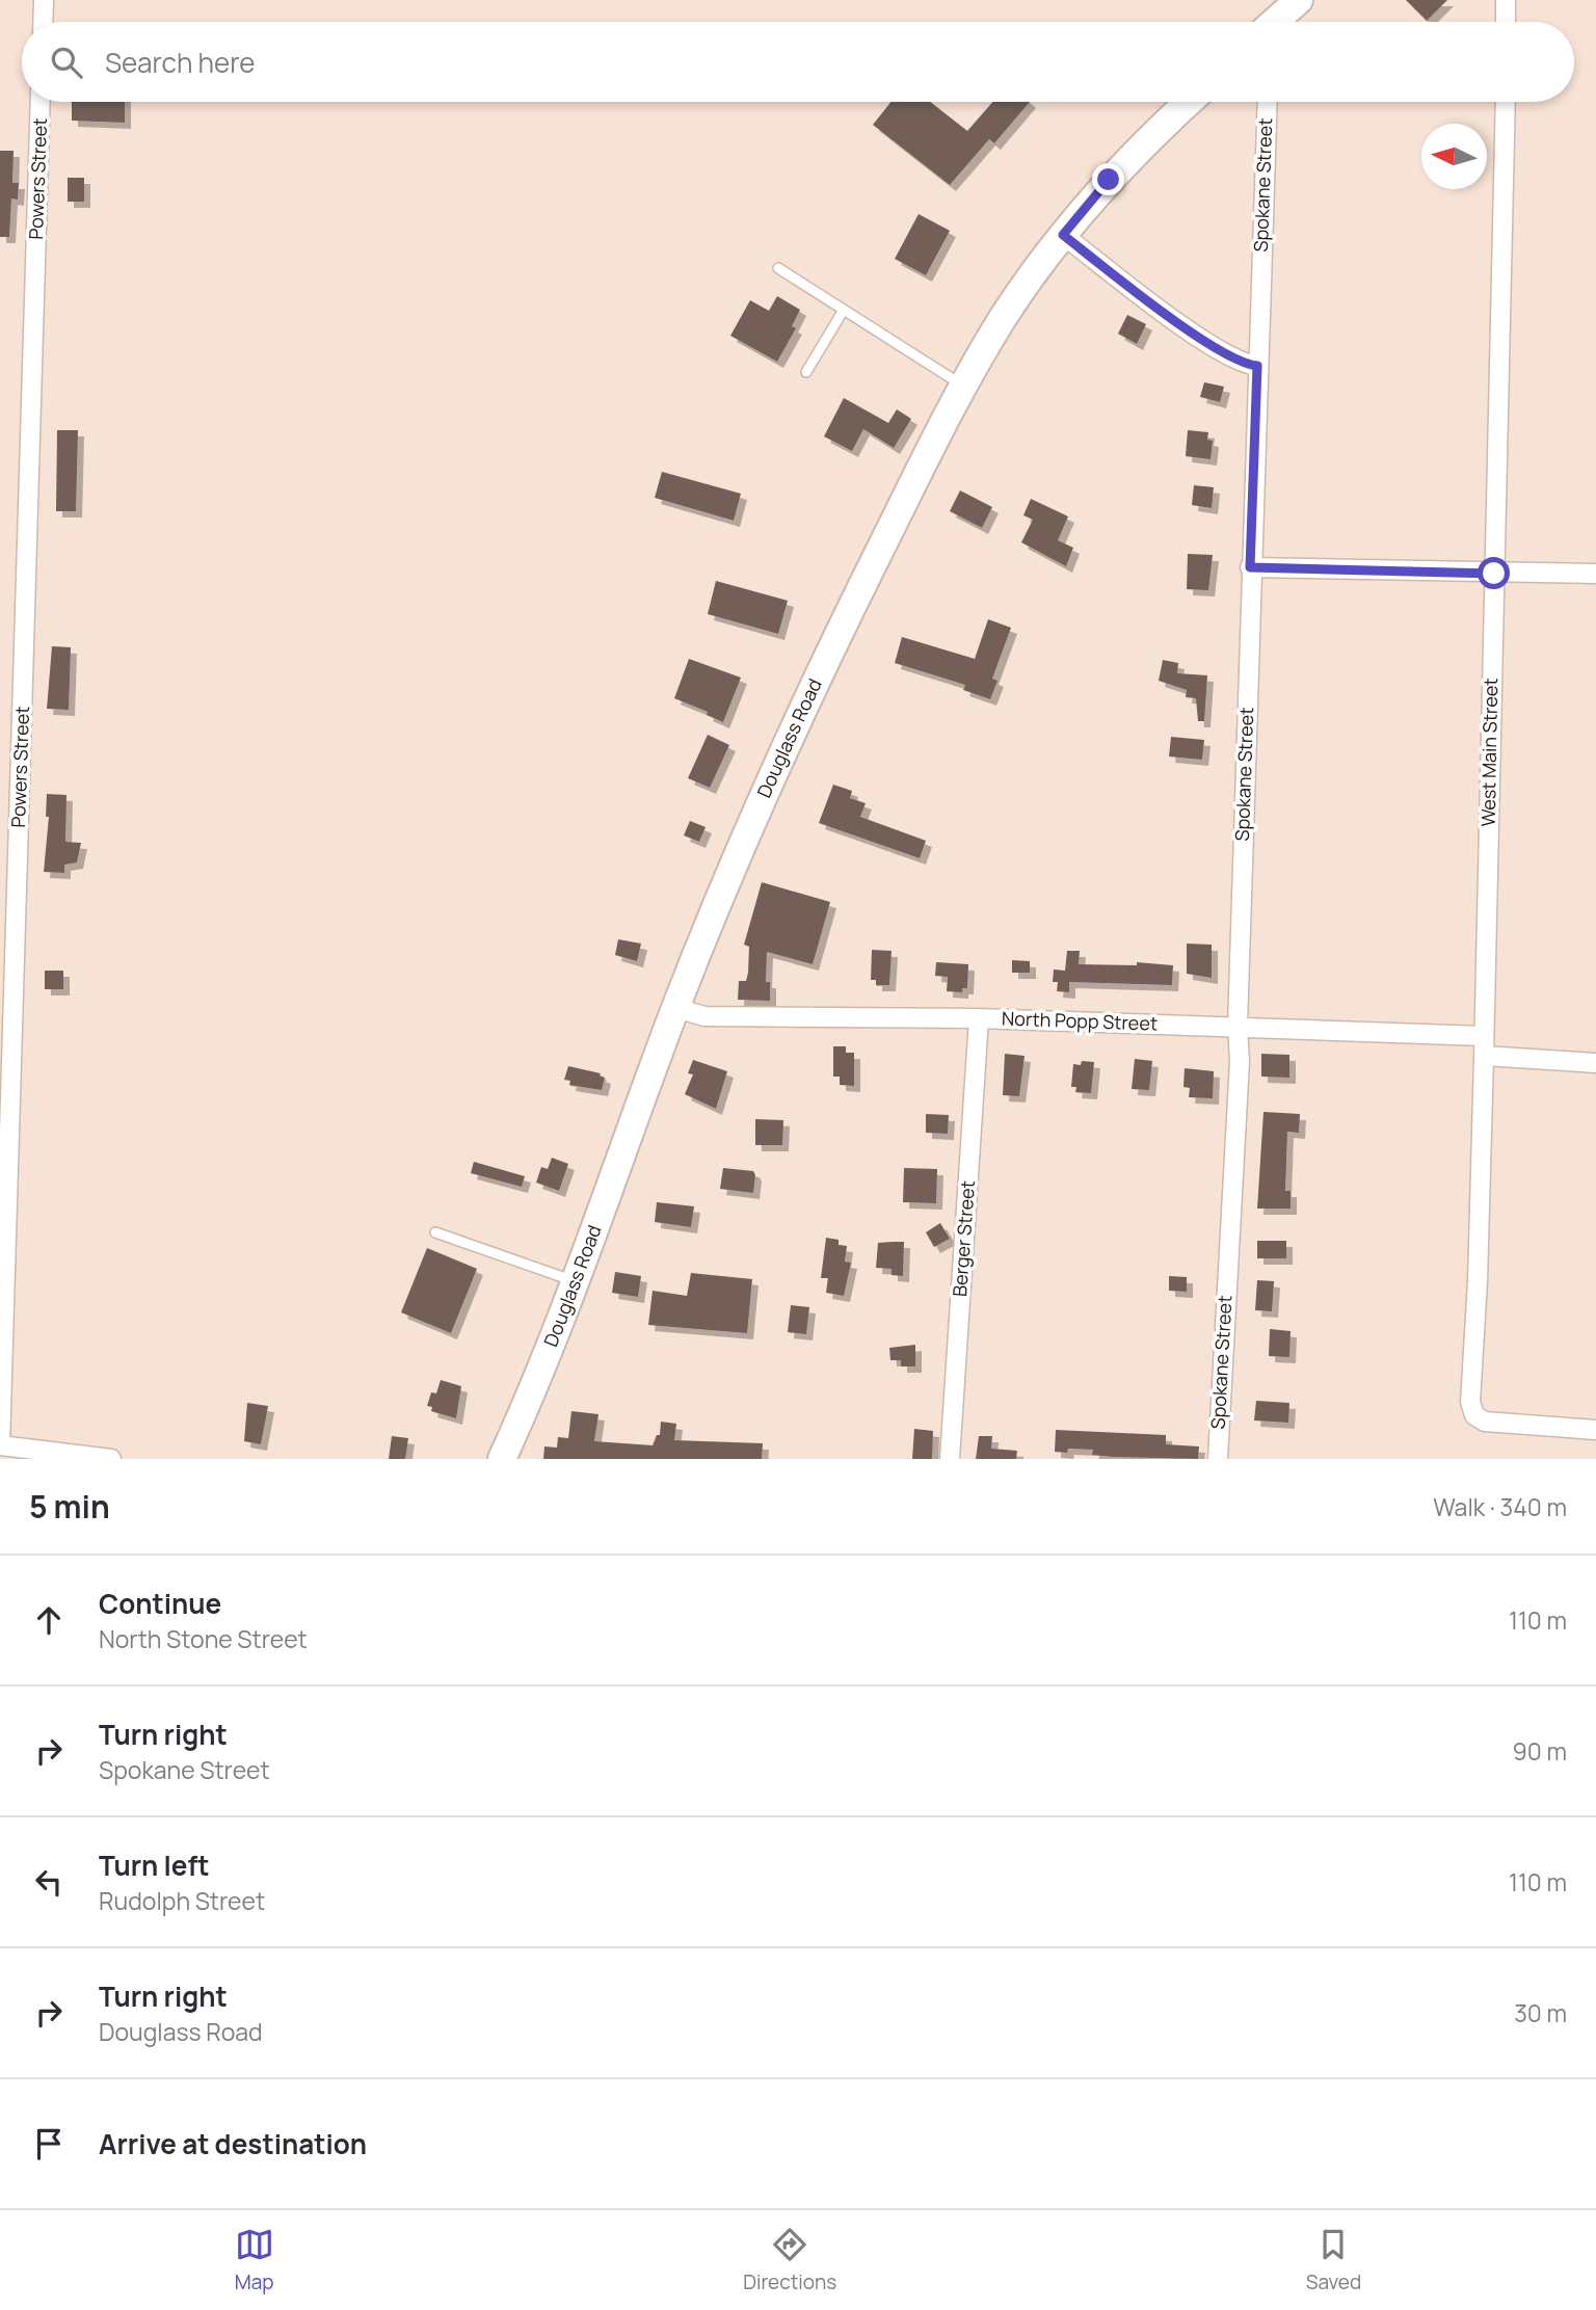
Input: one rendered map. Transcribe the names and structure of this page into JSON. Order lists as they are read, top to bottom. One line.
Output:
{"streets":{"main road":["Douglass Road"],"street":["Powers Street","Spokane Street","West Main Street","North Popp Street","Berger Street"]},"crossings":[["Spokane Street","North Popp Street"],["Douglass Road","North Popp Street"],["West Main Street","North Popp Street"],["North Popp Street","Berger Street"]],"north":"left","page":{"search":"Search here","heading":["5 min","Walk · 340 m"],"list":[["Continue","North Stone Street","110 m"],["Turn right","Spokane Street","90 m"],["Turn left","Rudolph Street","110 m"],["Turn right","Douglass Road","30 m"],"Arrive at destination"],"nav":["Map","Directions","Saved"]}}
